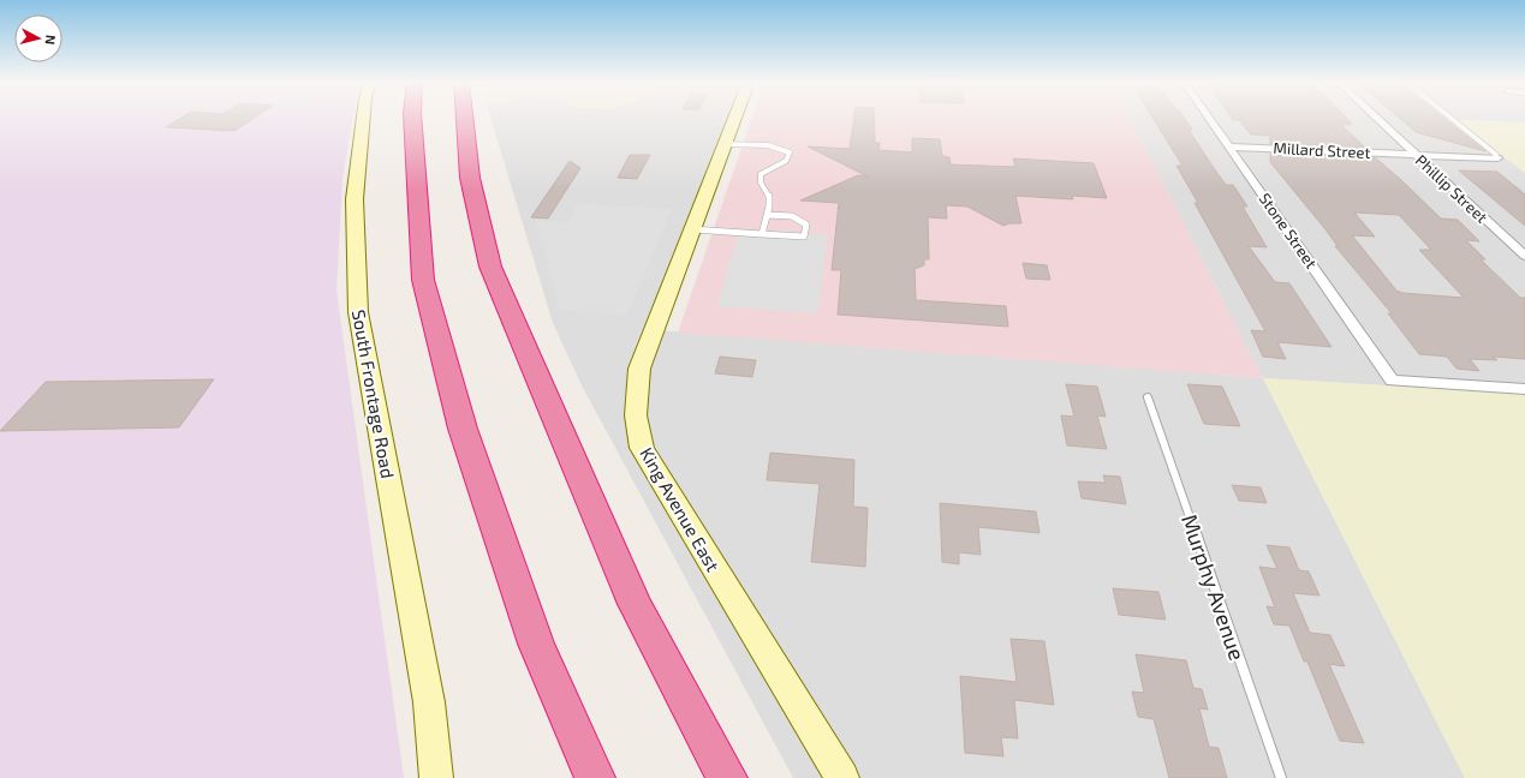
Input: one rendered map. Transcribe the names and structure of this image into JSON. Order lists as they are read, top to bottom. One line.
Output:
{"streets":{"main road":["South Frontage Road","King Avenue East"],"street":["Millard Street","Phillip Street","Stone Street"],"lane":["Murphy Avenue"]},"crossings":[["Millard Street","Phillip Street"],["Millard Street","Stone Street"]],"north":"right"}
